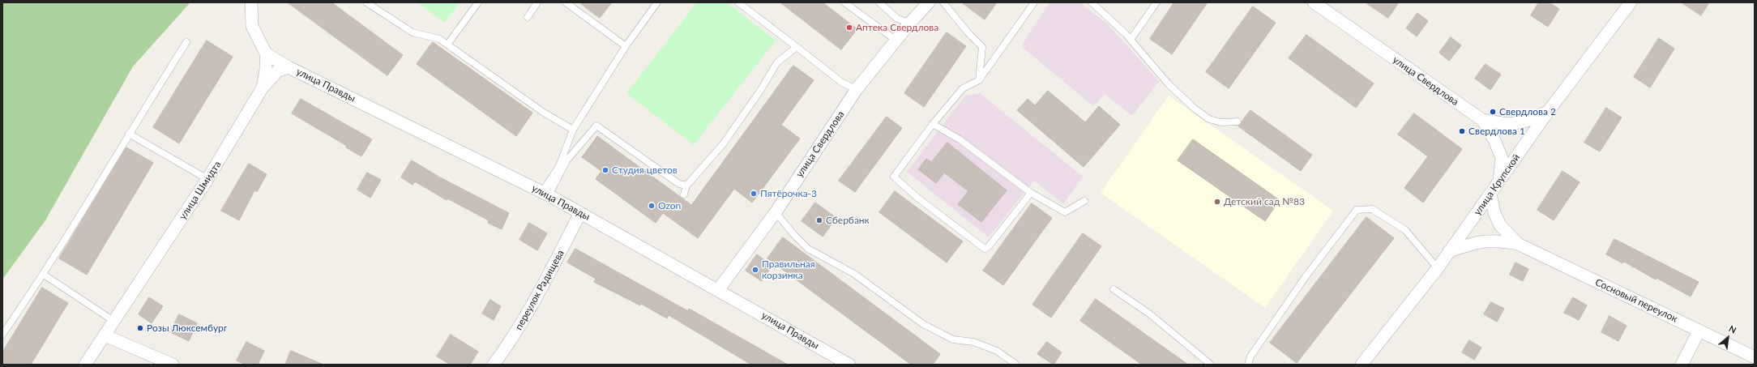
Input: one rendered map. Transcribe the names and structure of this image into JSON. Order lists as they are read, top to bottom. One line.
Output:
{"streets":{"street":["улица Свердлова","улица Правды","улица Крупской","улица Шмидта","переулок Радищева","Сосновый переулок"]},"crossings":[["улица Свердлова","улица Правды"],["улица Свердлова","улица Крупской"],["улица Правды","улица Шмидта"],["улица Правды","переулок Радищева"],["улица Крупской","Сосновый переулок"]],"places":["Аптека Свердлова","Свердлова 2","Свердлова 1","Студия цветов","Пятёрочка-3","Детский сад №83","Ozon","Сбербанк","Правильная корзинка","Розы Люксембург"],"north":"top right"}
